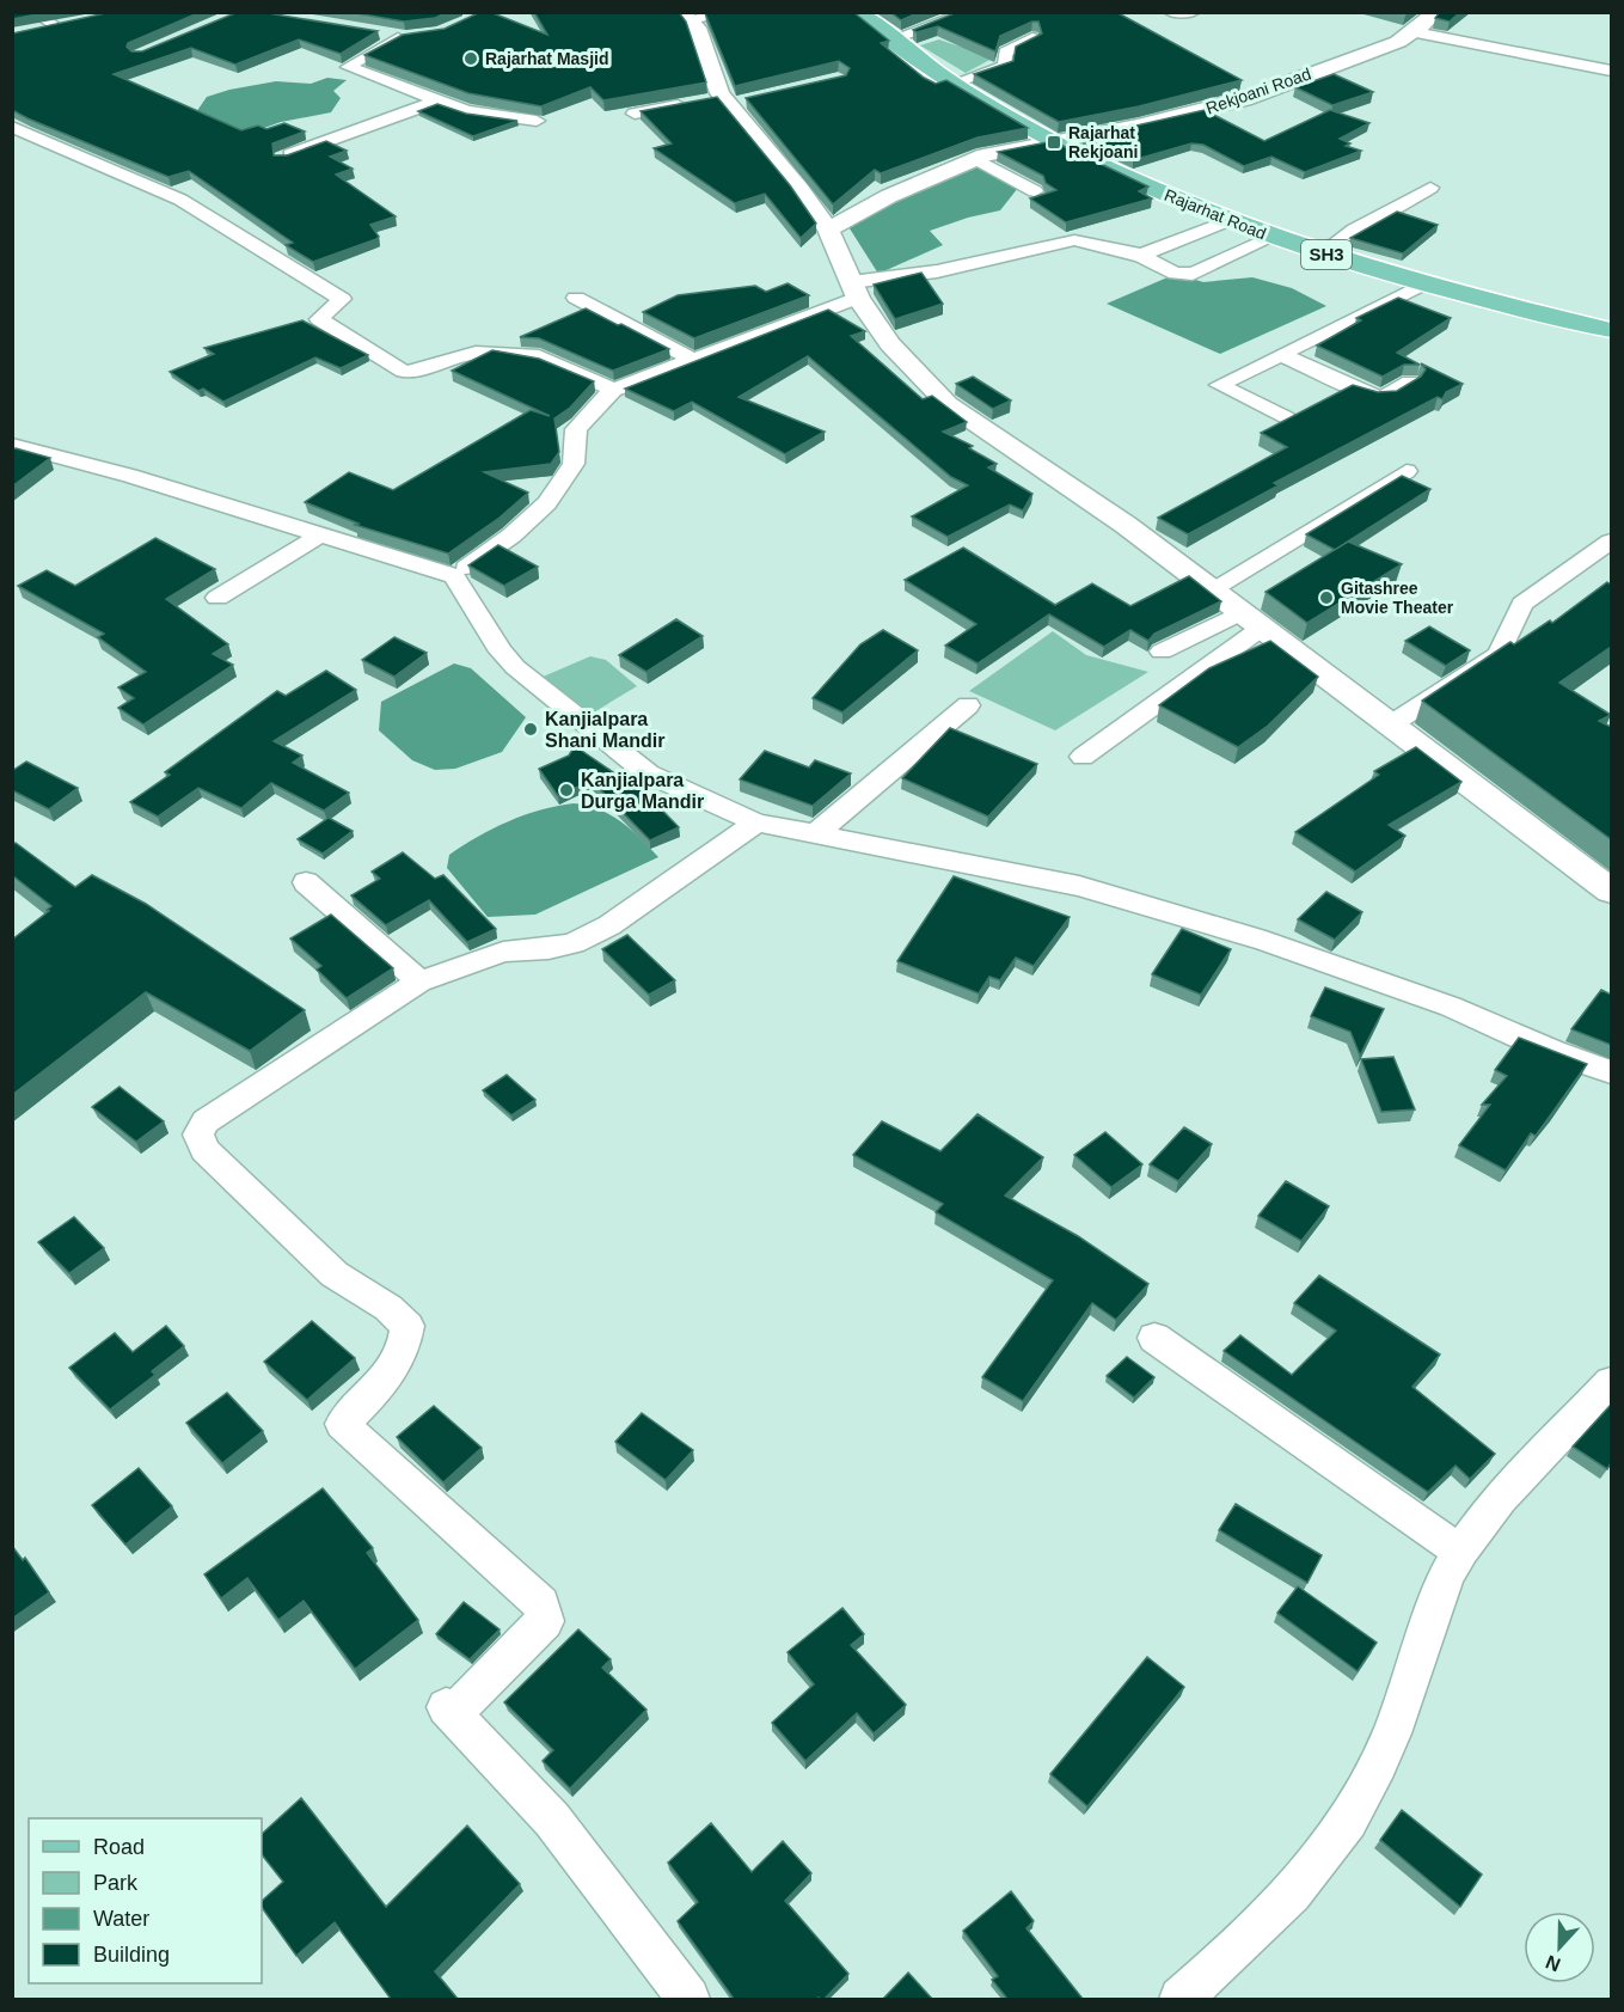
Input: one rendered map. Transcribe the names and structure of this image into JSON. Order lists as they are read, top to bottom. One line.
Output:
{"streets":{"main road":["Rajarhat Road","SH3"],"street":["Rekjoani Road"]},"crossings":[["Rekjoani Road","Rajarhat Road"]],"places":{"other":["Rajarhat Masjid","Gitashree Movie Theater","Kanjialpara Shani Mandir","Kanjialpara Durga Mandir"],"transit":["Rajarhat Rekjoani"]},"legend":["Road","Park","Water","Building"],"north":"bottom"}
